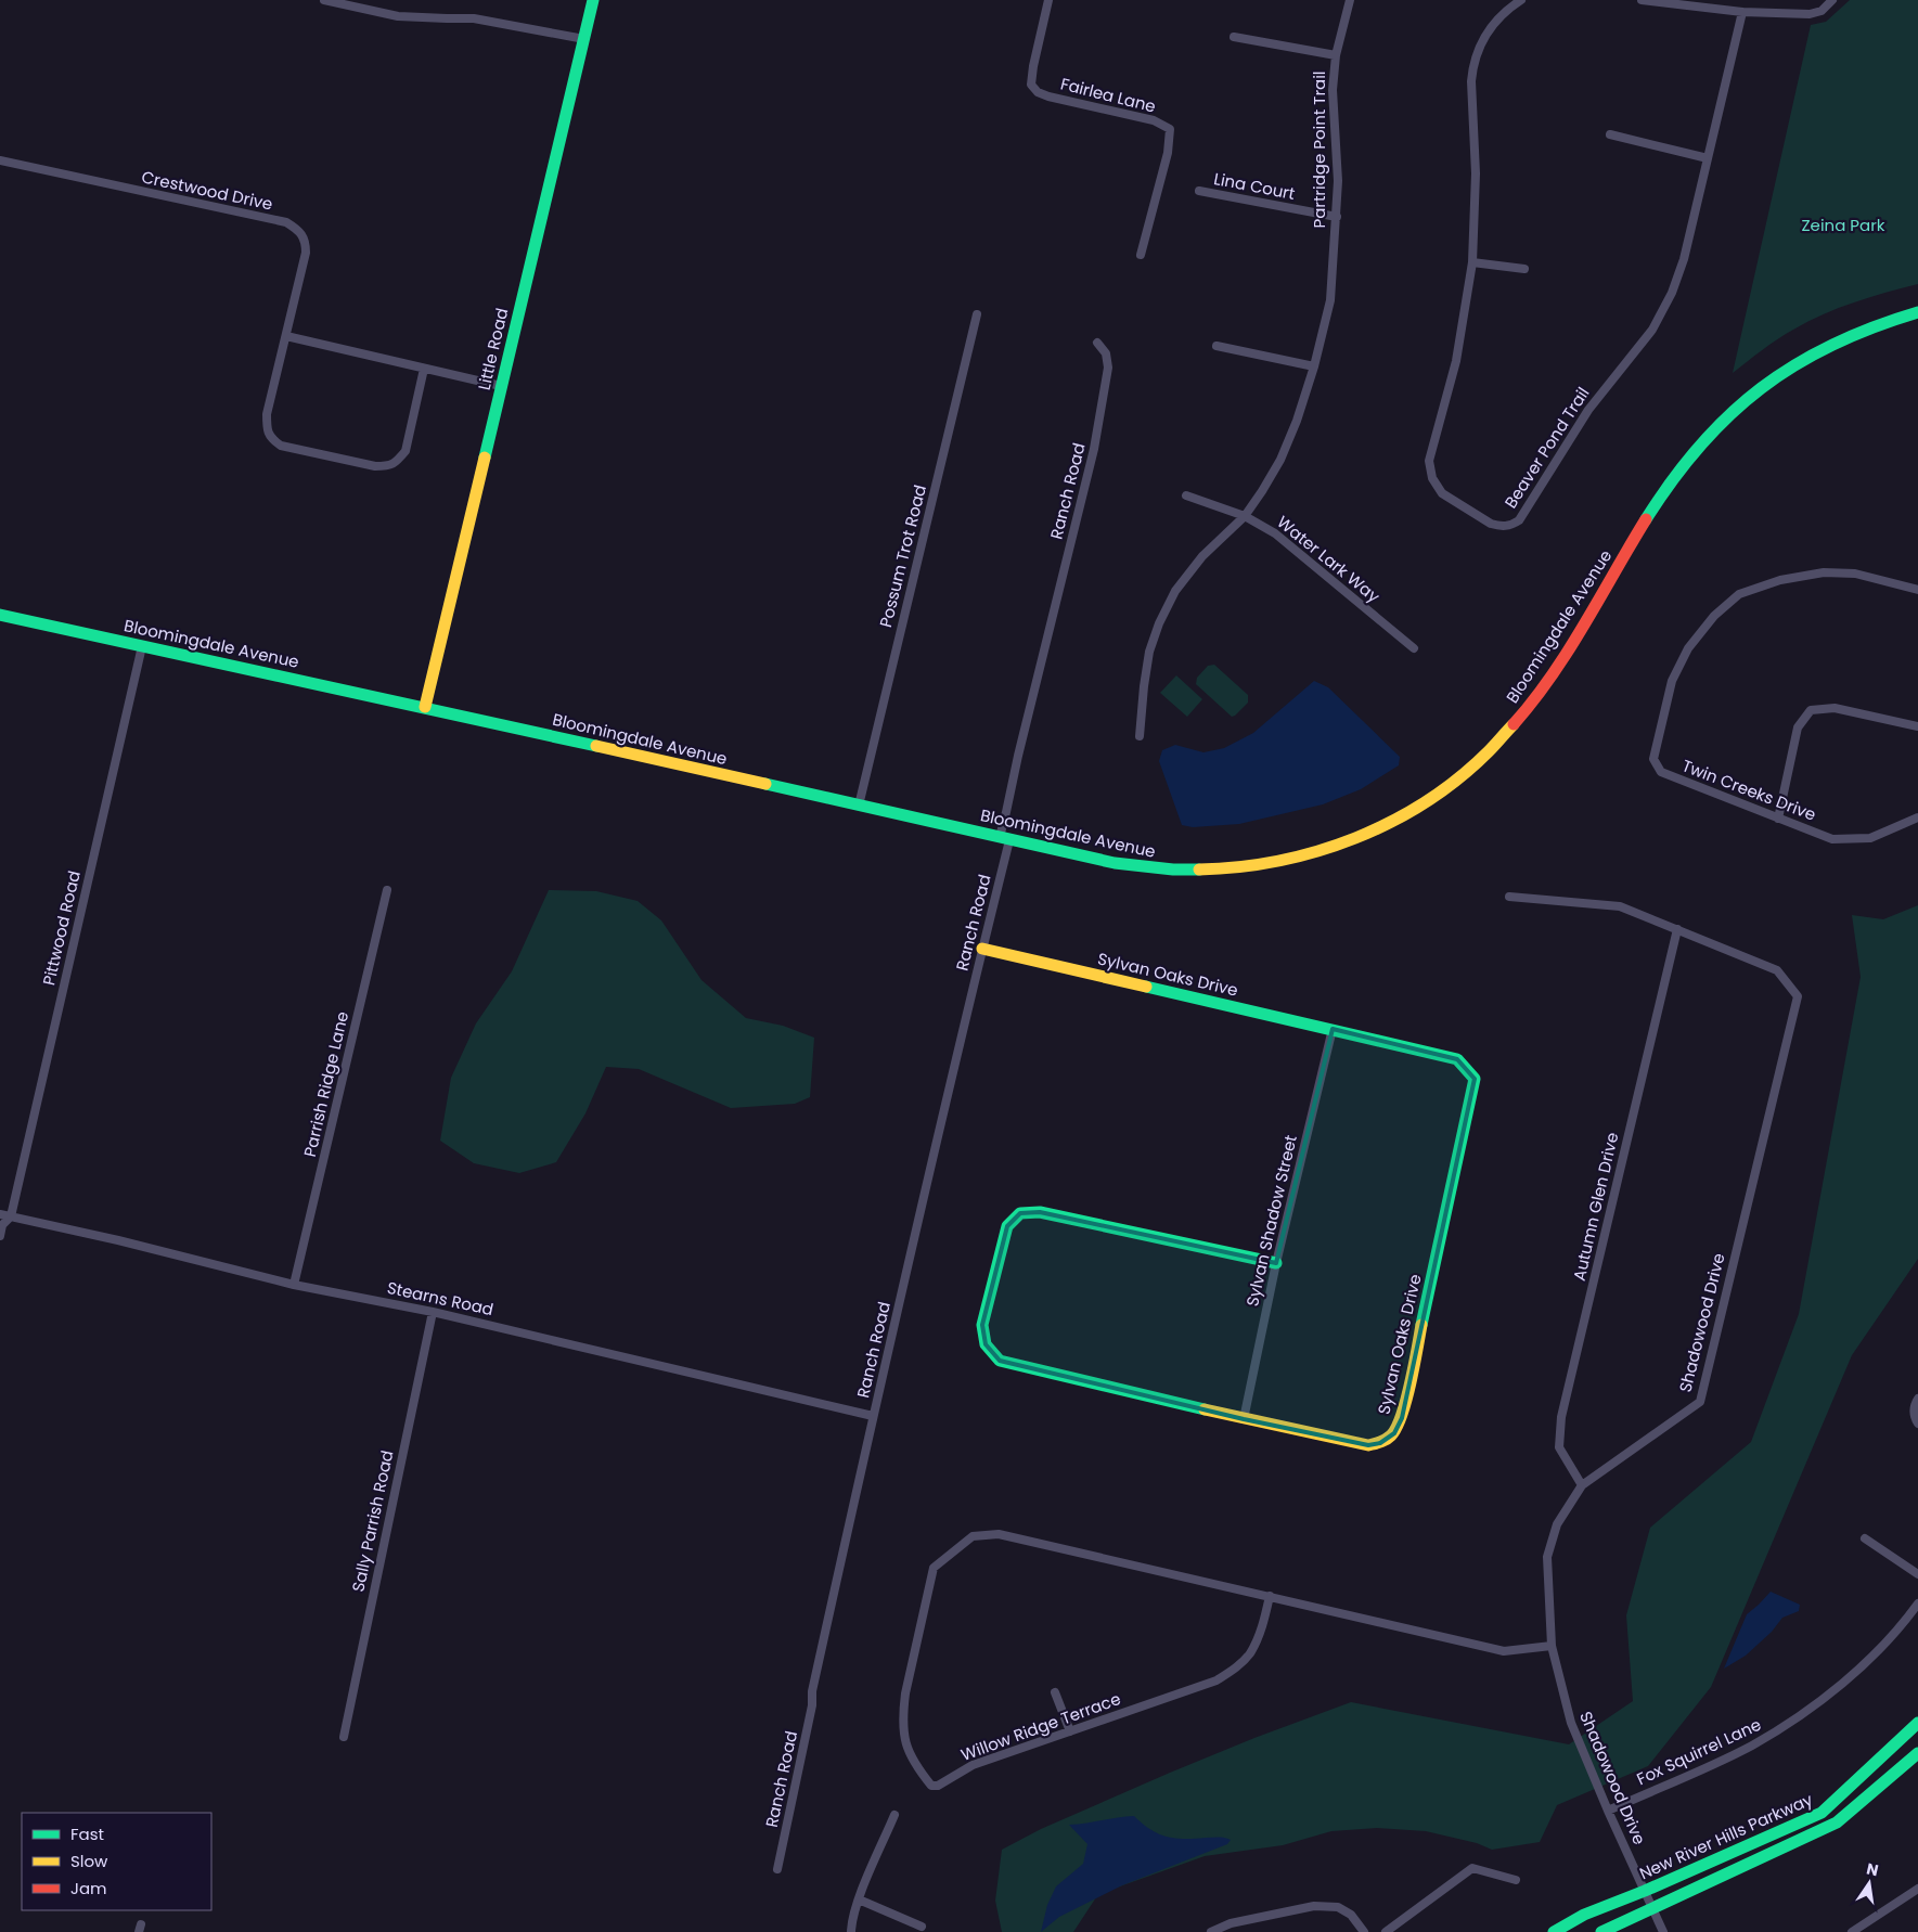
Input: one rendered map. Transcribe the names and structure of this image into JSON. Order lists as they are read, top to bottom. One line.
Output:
{"streets":{"street":["Fairlea Lane","Partridge Point Trail","Lina Court","Crestwood Drive","Little Road","Beaver Pond Trail","Ranch Road","Possum Trot Road","Water Lark Way","Bloomingdale Avenue","Twin Creeks Drive","Pittwood Road","Sylvan Oaks Drive","Parrish Ridge Lane","Autumn Glen Drive","Sylvan Shadow Street","Stearns Road","Shadowood Drive","Sally Parrish Road","Willow Ridge Terrace","Fox Squirrel Lane","New River Hills Parkway"]},"crossings":[["Partridge Point Trail","Lina Court"],["Partridge Point Trail","Water Lark Way"],["Little Road","Bloomingdale Avenue"],["Ranch Road","Bloomingdale Avenue"],["Ranch Road","Sylvan Oaks Drive"],["Ranch Road","Stearns Road"],["Possum Trot Road","Bloomingdale Avenue"],["Bloomingdale Avenue","Pittwood Road"],["Pittwood Road","Stearns Road"],["Sylvan Oaks Drive","Sylvan Shadow Street"],["Parrish Ridge Lane","Stearns Road"],["Autumn Glen Drive","Shadowood Drive"],["Stearns Road","Sally Parrish Road"],["Shadowood Drive","Willow Ridge Terrace"],["Shadowood Drive","Fox Squirrel Lane"],["Shadowood Drive","New River Hills Parkway"]],"parks":["Zeina Park"],"legend":["Fast","Slow","Jam"],"north":"top"}
